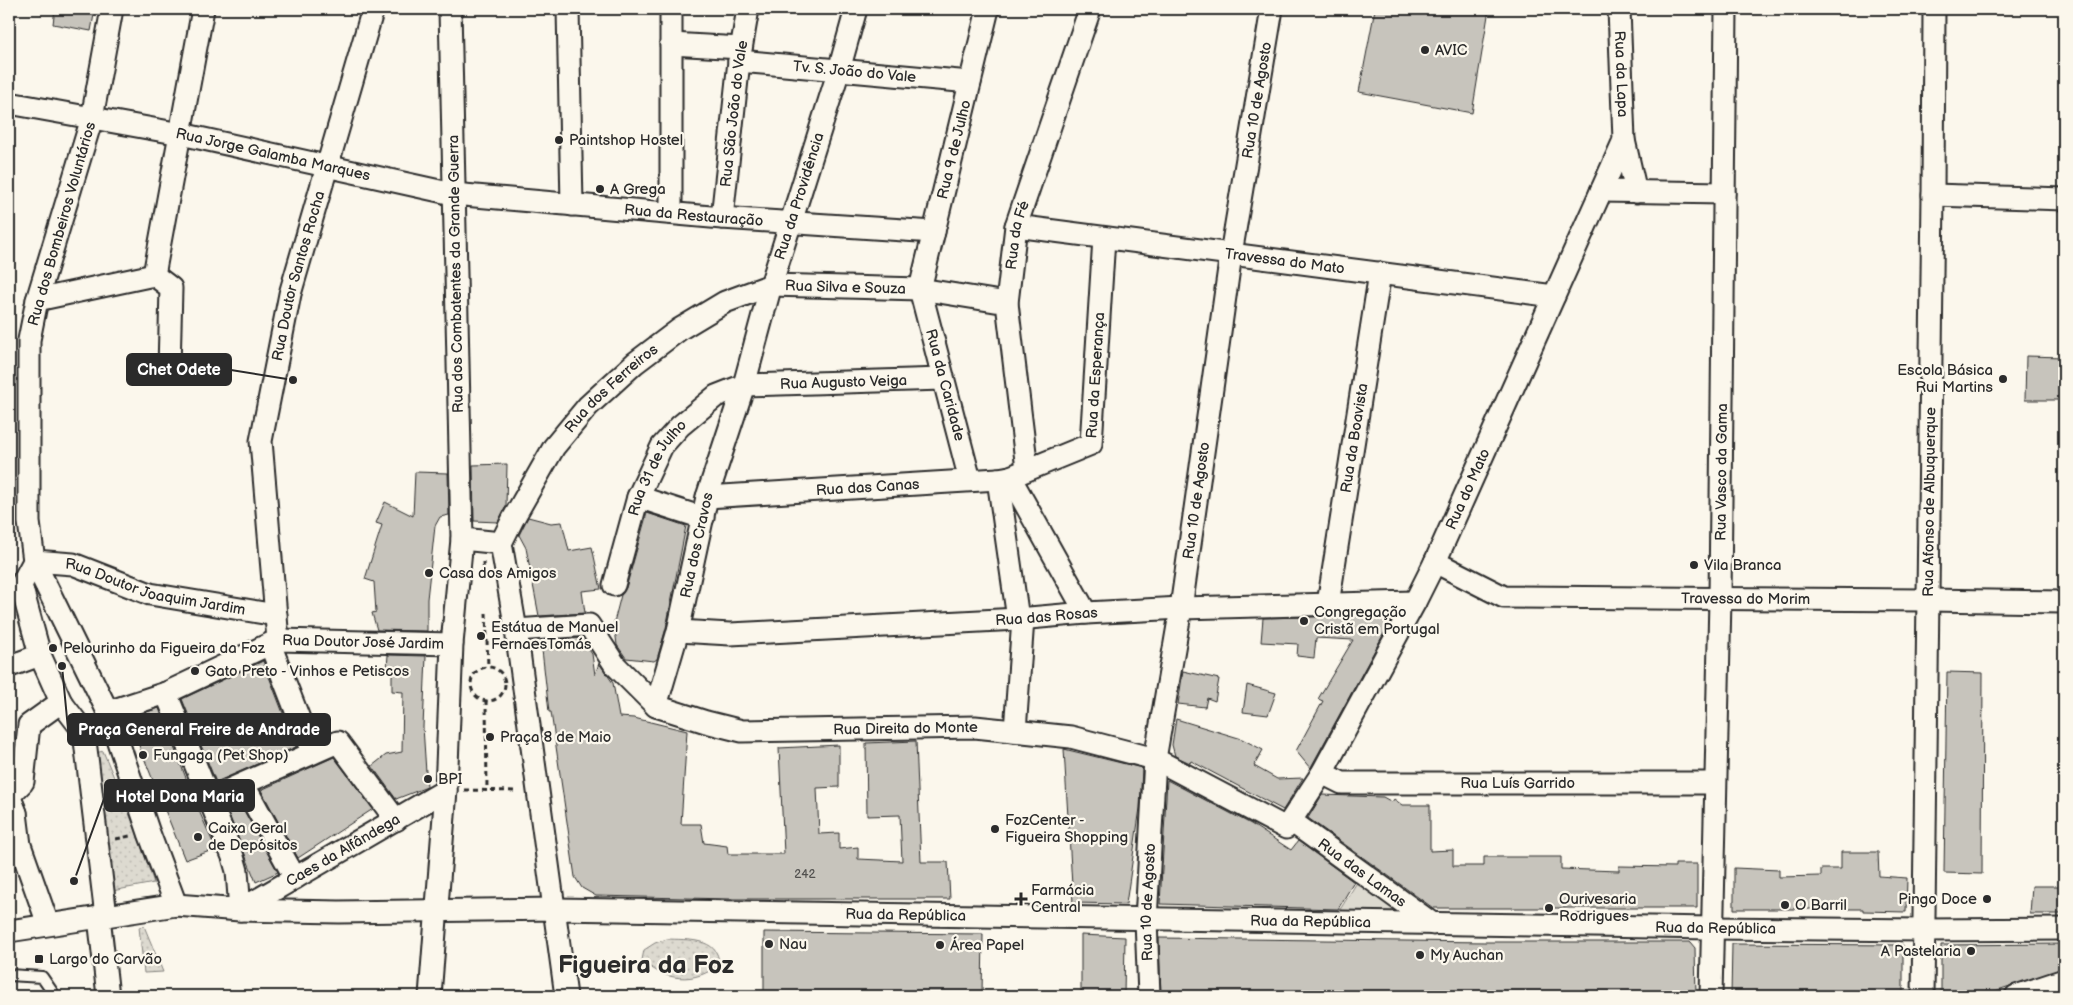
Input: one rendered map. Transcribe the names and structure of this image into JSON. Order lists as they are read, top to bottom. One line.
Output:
{"streets":{"street":["Tv. S. João do Vale","Rua da Lapa","Rua 10 de Agosto","Rua São João do Vale","Rua 9 de Julho","Rua Jorge Galamba Marques","Rua da Providência","Rua da Restauração","Rua dos Bombeiros Voluntários","Rua da Fé","Travessa do Mato","Rua dos Combatentes da Grande Guerra","Rua Doutor Santos Rocha","Rua Silva e Souza","Rua da Esperança","Rua Augusto Veiga","Rua da Caridade","Rua dos Ferreiros","Rua da Boavista","Rua 31 de Julho","Rua Vasco da Gama","Rua das Canas","Rua do Mato","Rua Afonso de Albuquerque","Rua dos Cravos","Rua Doutor Joaquim Jardim","Travessa do Morim","Rua das Rosas","Rua Doutor José Jardim","Rua Direita do Monte","Rua Luís Garrido","Caes da Alfândega","Rua das Lamas","Rua da República"]},"crossings":[["Tv. S. João do Vale","Rua São João do Vale"],["Tv. S. João do Vale","Rua 9 de Julho"],["Tv. S. João do Vale","Rua da Providência"],["Rua da Lapa","Rua do Mato"],["Rua 10 de Agosto","Travessa do Mato"],["Rua 10 de Agosto","Rua das Rosas"],["Rua 10 de Agosto","Rua Direita do Monte"],["Rua 10 de Agosto","Rua das Lamas"],["Rua 10 de Agosto","Rua da República"],["Rua São João do Vale","Rua da Restauração"],["Rua 9 de Julho","Rua da Restauração"],["Rua 9 de Julho","Rua Silva e Souza"],["Rua 9 de Julho","Rua da Caridade"],["Rua Jorge Galamba Marques","Rua da Restauração"],["Rua Jorge Galamba Marques","Rua dos Bombeiros Voluntários"],["Rua Jorge Galamba Marques","Rua dos Combatentes da Grande Guerra"],["Rua Jorge Galamba Marques","Rua Doutor Santos Rocha"],["Rua da Providência","Rua da Restauração"],["Rua da Providência","Rua Silva e Souza"],["Rua da Providência","Rua Augusto Veiga"],["Rua da Providência","Rua dos Ferreiros"],["Rua da Providência","Rua 31 de Julho"],["Rua da Providência","Rua dos Cravos"],["Rua da Restauração","Rua dos Combatentes da Grande Guerra"],["Rua dos Bombeiros Voluntários","Rua Doutor Joaquim Jardim"],["Rua dos Bombeiros Voluntários","Rua Doutor José Jardim"],["Rua dos Bombeiros Voluntários","Caes da Alfândega"],["Rua da Fé","Travessa do Mato"],["Rua da Fé","Rua Silva e Souza"],["Rua da Fé","Rua da Esperança"],["Rua da Fé","Rua das Canas"],["Rua da Fé","Rua das Rosas"],["Rua da Fé","Rua Direita do Monte"],["Travessa do Mato","Rua da Esperança"],["Travessa do Mato","Rua da Boavista"],["Travessa do Mato","Rua do Mato"],["Rua Doutor Santos Rocha","Rua Doutor Joaquim Jardim"],["Rua Doutor Santos Rocha","Rua Doutor José Jardim"],["Rua Silva e Souza","Rua da Caridade"],["Rua Silva e Souza","Rua dos Ferreiros"],["Rua da Esperança","Rua das Canas"],["Rua Augusto Veiga","Rua da Caridade"],["Rua Augusto Veiga","Rua 31 de Julho"],["Rua Augusto Veiga","Rua dos Cravos"],["Rua da Caridade","Rua das Canas"],["Rua da Boavista","Rua das Rosas"],["Rua 31 de Julho","Rua dos Cravos"],["Rua Vasco da Gama","Travessa do Morim"],["Rua Vasco da Gama","Rua Luís Garrido"],["Rua Vasco da Gama","Rua da República"],["Rua das Canas","Rua dos Cravos"],["Rua do Mato","Travessa do Morim"],["Rua do Mato","Rua das Rosas"],["Rua do Mato","Rua Luís Garrido"],["Rua do Mato","Rua das Lamas"],["Rua Afonso de Albuquerque","Travessa do Morim"],["Rua Afonso de Albuquerque","Rua da República"],["Rua dos Cravos","Rua das Rosas"],["Rua dos Cravos","Rua Direita do Monte"],["Rua Direita do Monte","Rua das Lamas"],["Rua das Lamas","Rua da República"]],"districts":["Figueira da Foz"],"places":{"other":["AVIC","Paintshop Hostel","A Grega","Escola Básica Rui Martins","Chet Odete","Vila Branca","Casa dos Amigos","Congregação Cristã em Portugal","Estátua de Manuel FernaesTomás","Pelourinho da Figueira da Foz","Praça General Freire de Andrade","Gato Preto - Vinhos e Petiscos","Praça 8 de Maio","Fungaga (Pet Shop)","BPI","FozCenter - Figueira Shopping","Caixa Geral de Depósitos","Hotel Dona Maria","Pingo Doce","O Barril","Ourivesaria Rodrigues","Nau","Área Papel","A Pastelaria","My Auchan"],"health":["Farmácia Central"],"transit":["Largo do Carvão"]},"house_numbers":["242"]}
